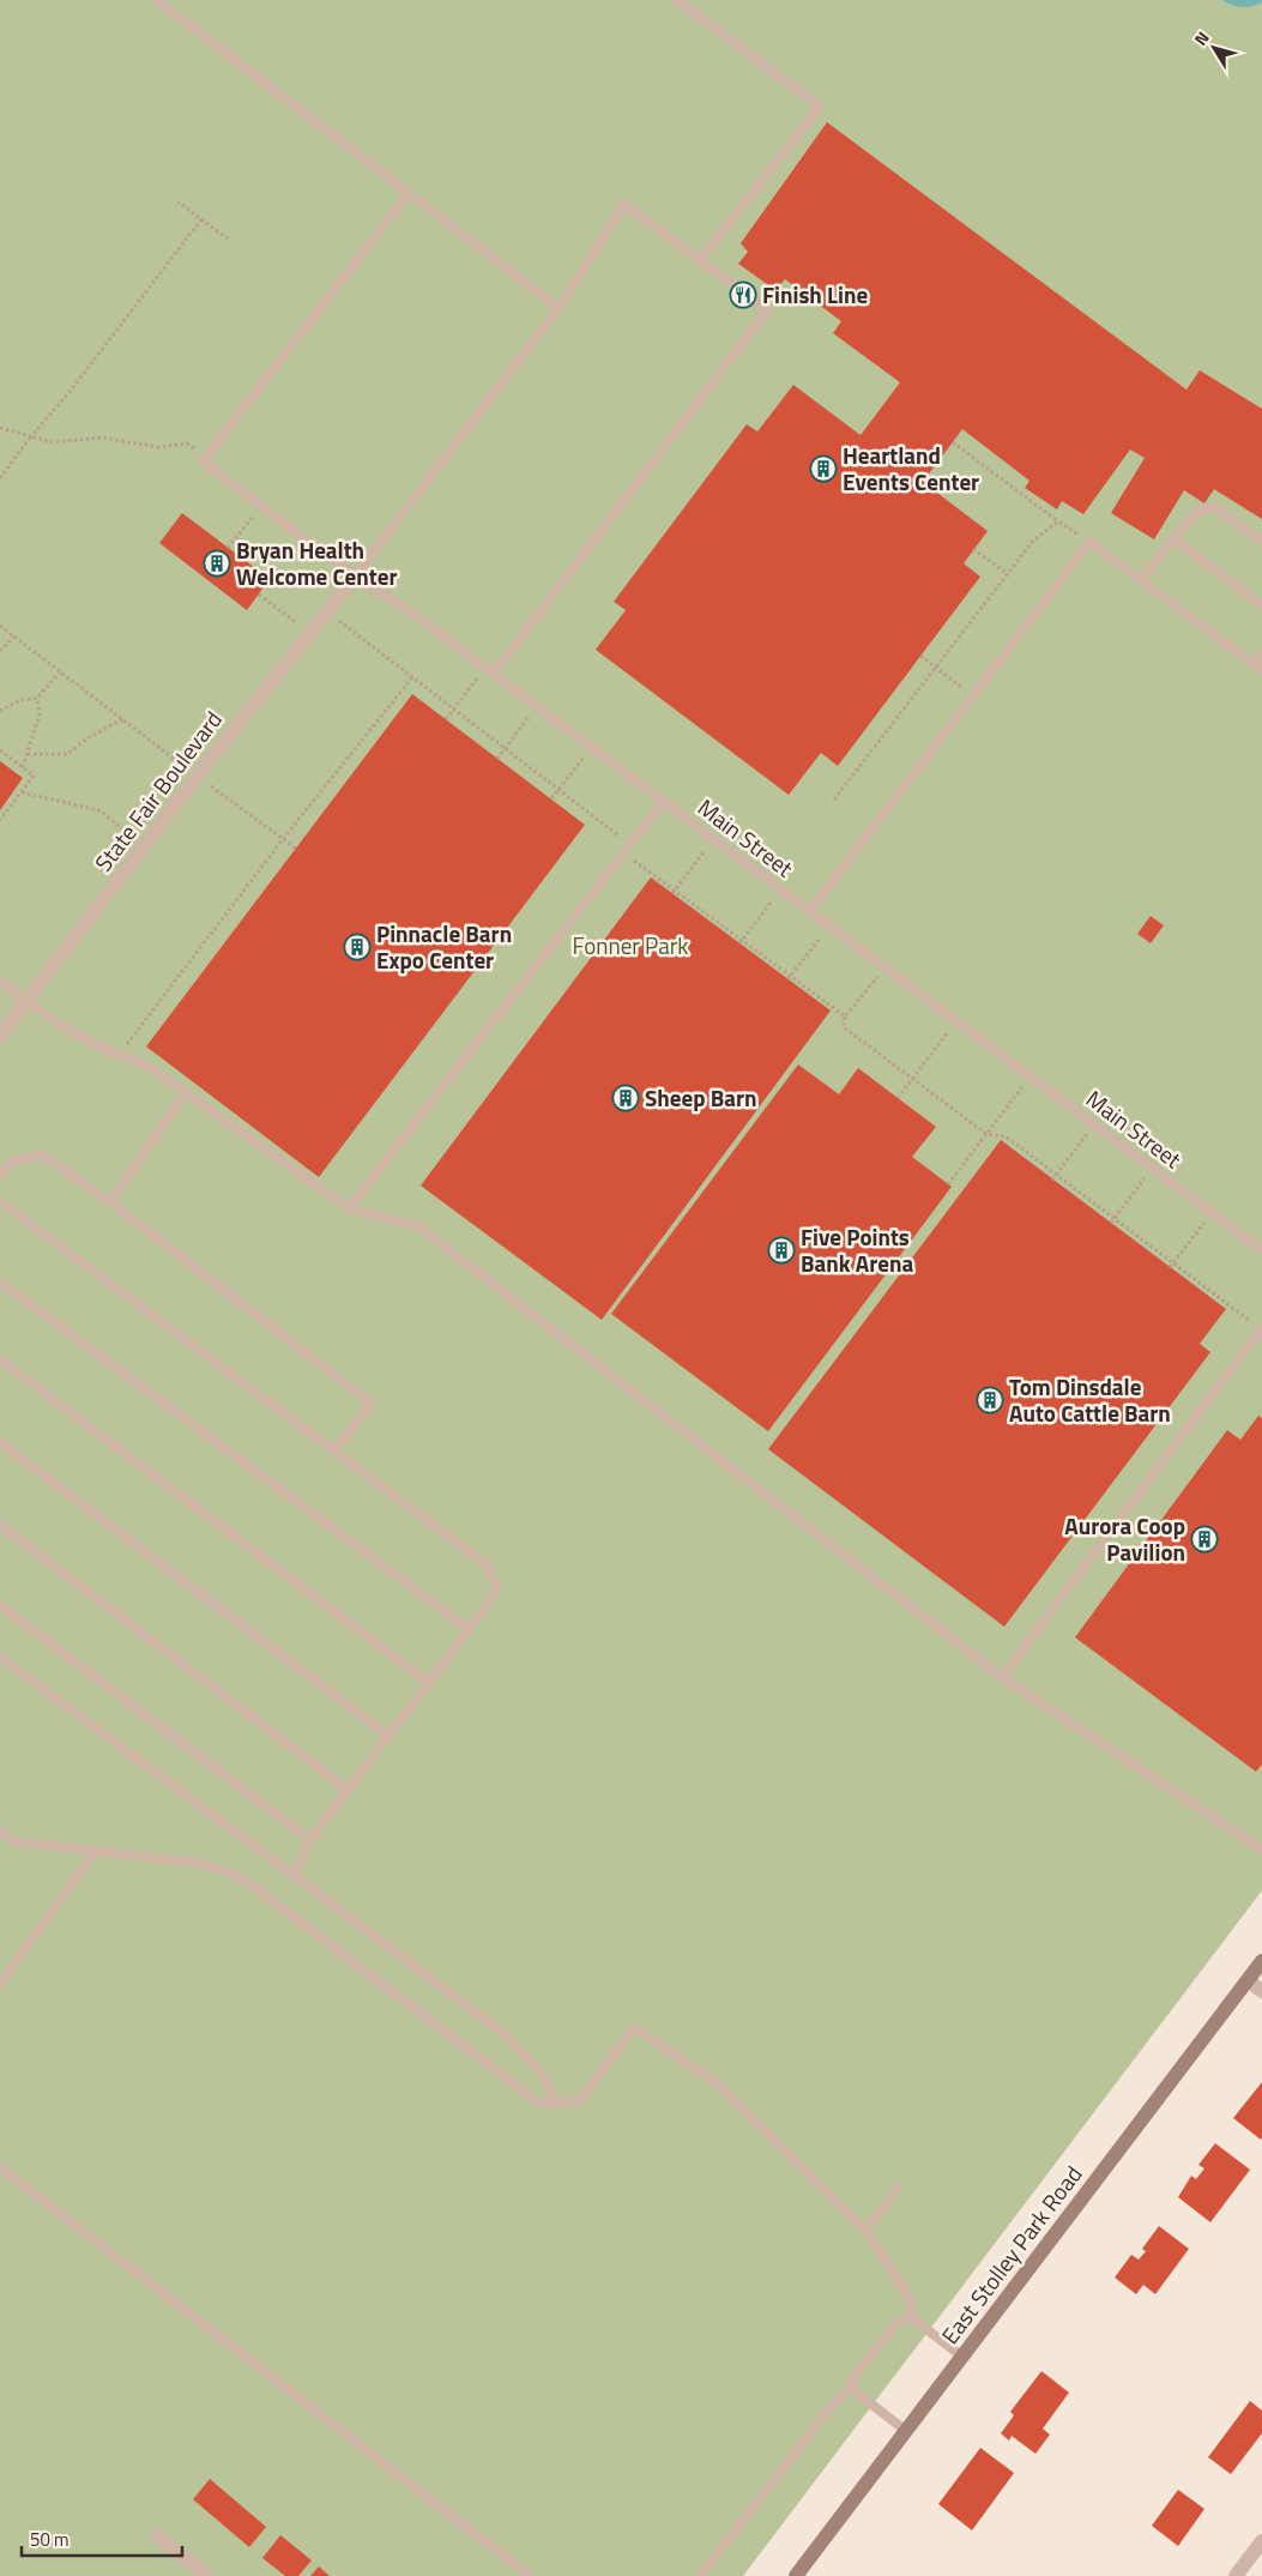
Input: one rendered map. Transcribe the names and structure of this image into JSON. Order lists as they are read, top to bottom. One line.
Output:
{"streets":{"street":["State Fair Boulevard","East Stolley Park Road"],"lane":["Main Street"]},"crossings":[["State Fair Boulevard","Main Street"]],"parks":["Fonner Park"],"places":{"restaurant":["Finish Line"],"building":["Heartland Events Center","Bryan Health Welcome Center","Pinnacle Barn Expo Center","Sheep Barn","Five Points Bank Arena","Tom Dinsdale Auto Cattle Barn","Aurora Coop Pavilion"]},"scale_bar":"50 m","north":"top left"}
